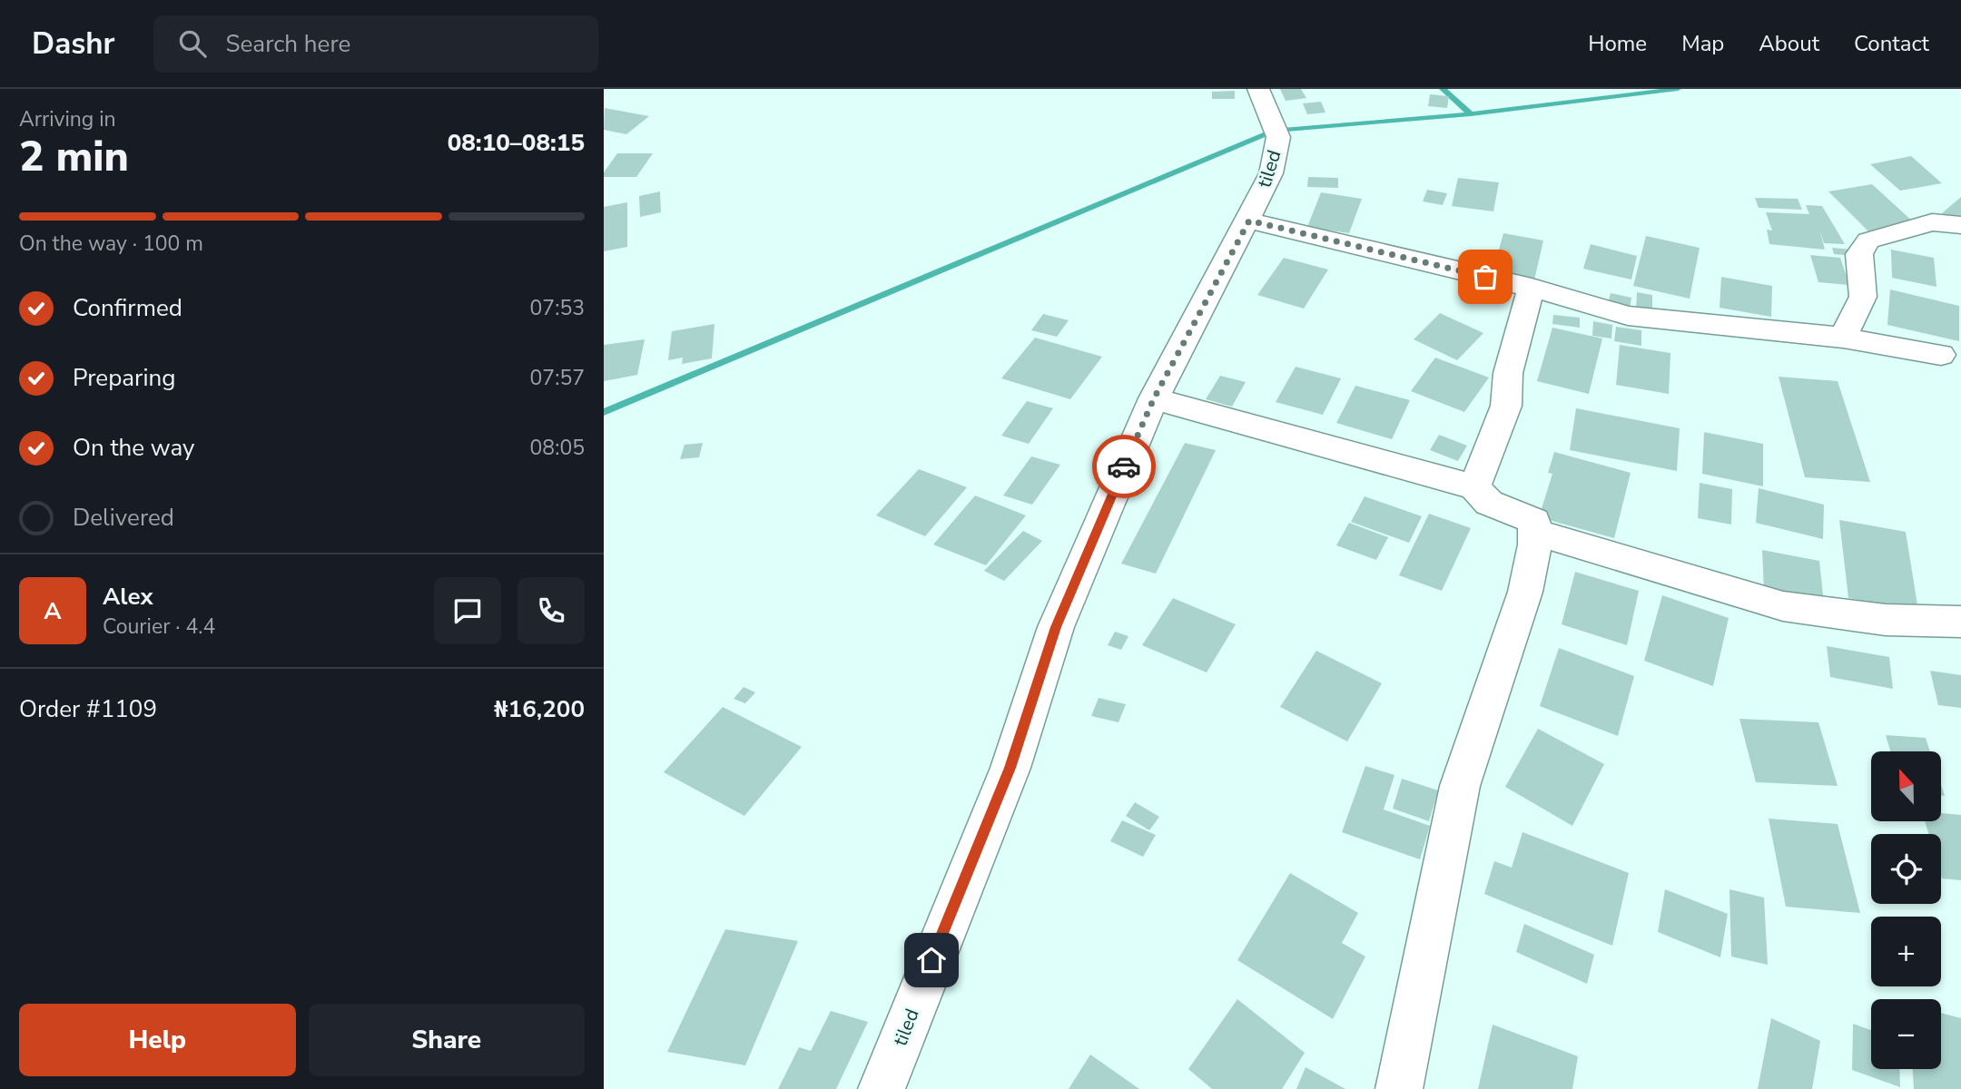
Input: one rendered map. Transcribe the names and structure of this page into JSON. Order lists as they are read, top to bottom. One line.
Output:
{"streets":{"street":["tiled"]},"north":"top","page":{"header":"Dashr","search":"Search here","nav":["Home","Map","About","Contact"],"heading":["2 min","Arriving in","08:10–08:15"],"panel":["Alex","Courier · 4.4","Order #1109","₦16,200"],"bar":"On the way · 100 m","list":[["Confirmed","07:53"],["Preparing","07:57"],["On the way","08:05"],"Delivered"],"round":"A","map_buttons":["+","−"],"buttons":["Help","Share"]}}
